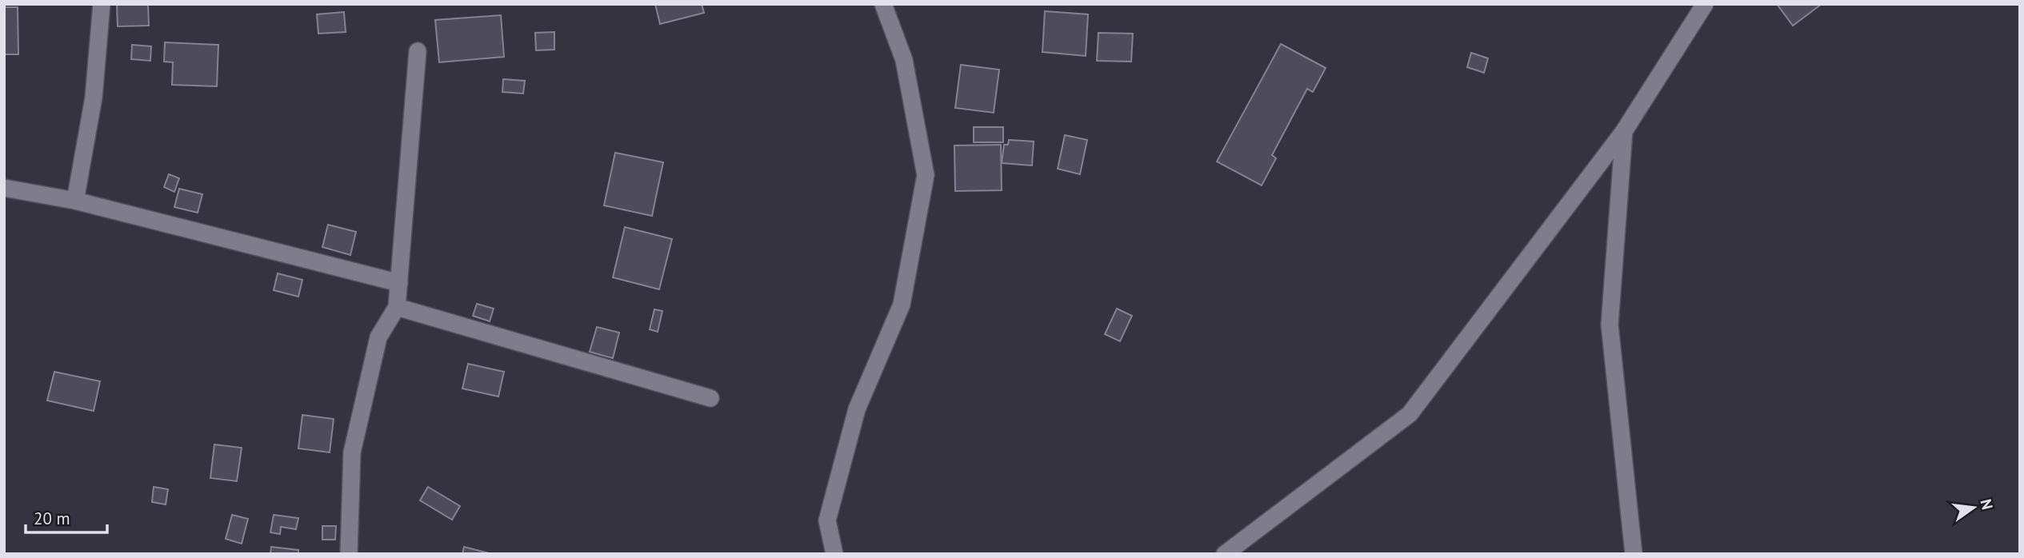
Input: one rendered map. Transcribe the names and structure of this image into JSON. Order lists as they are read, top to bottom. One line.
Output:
{"scale_bar":"20 m","north":"right"}
